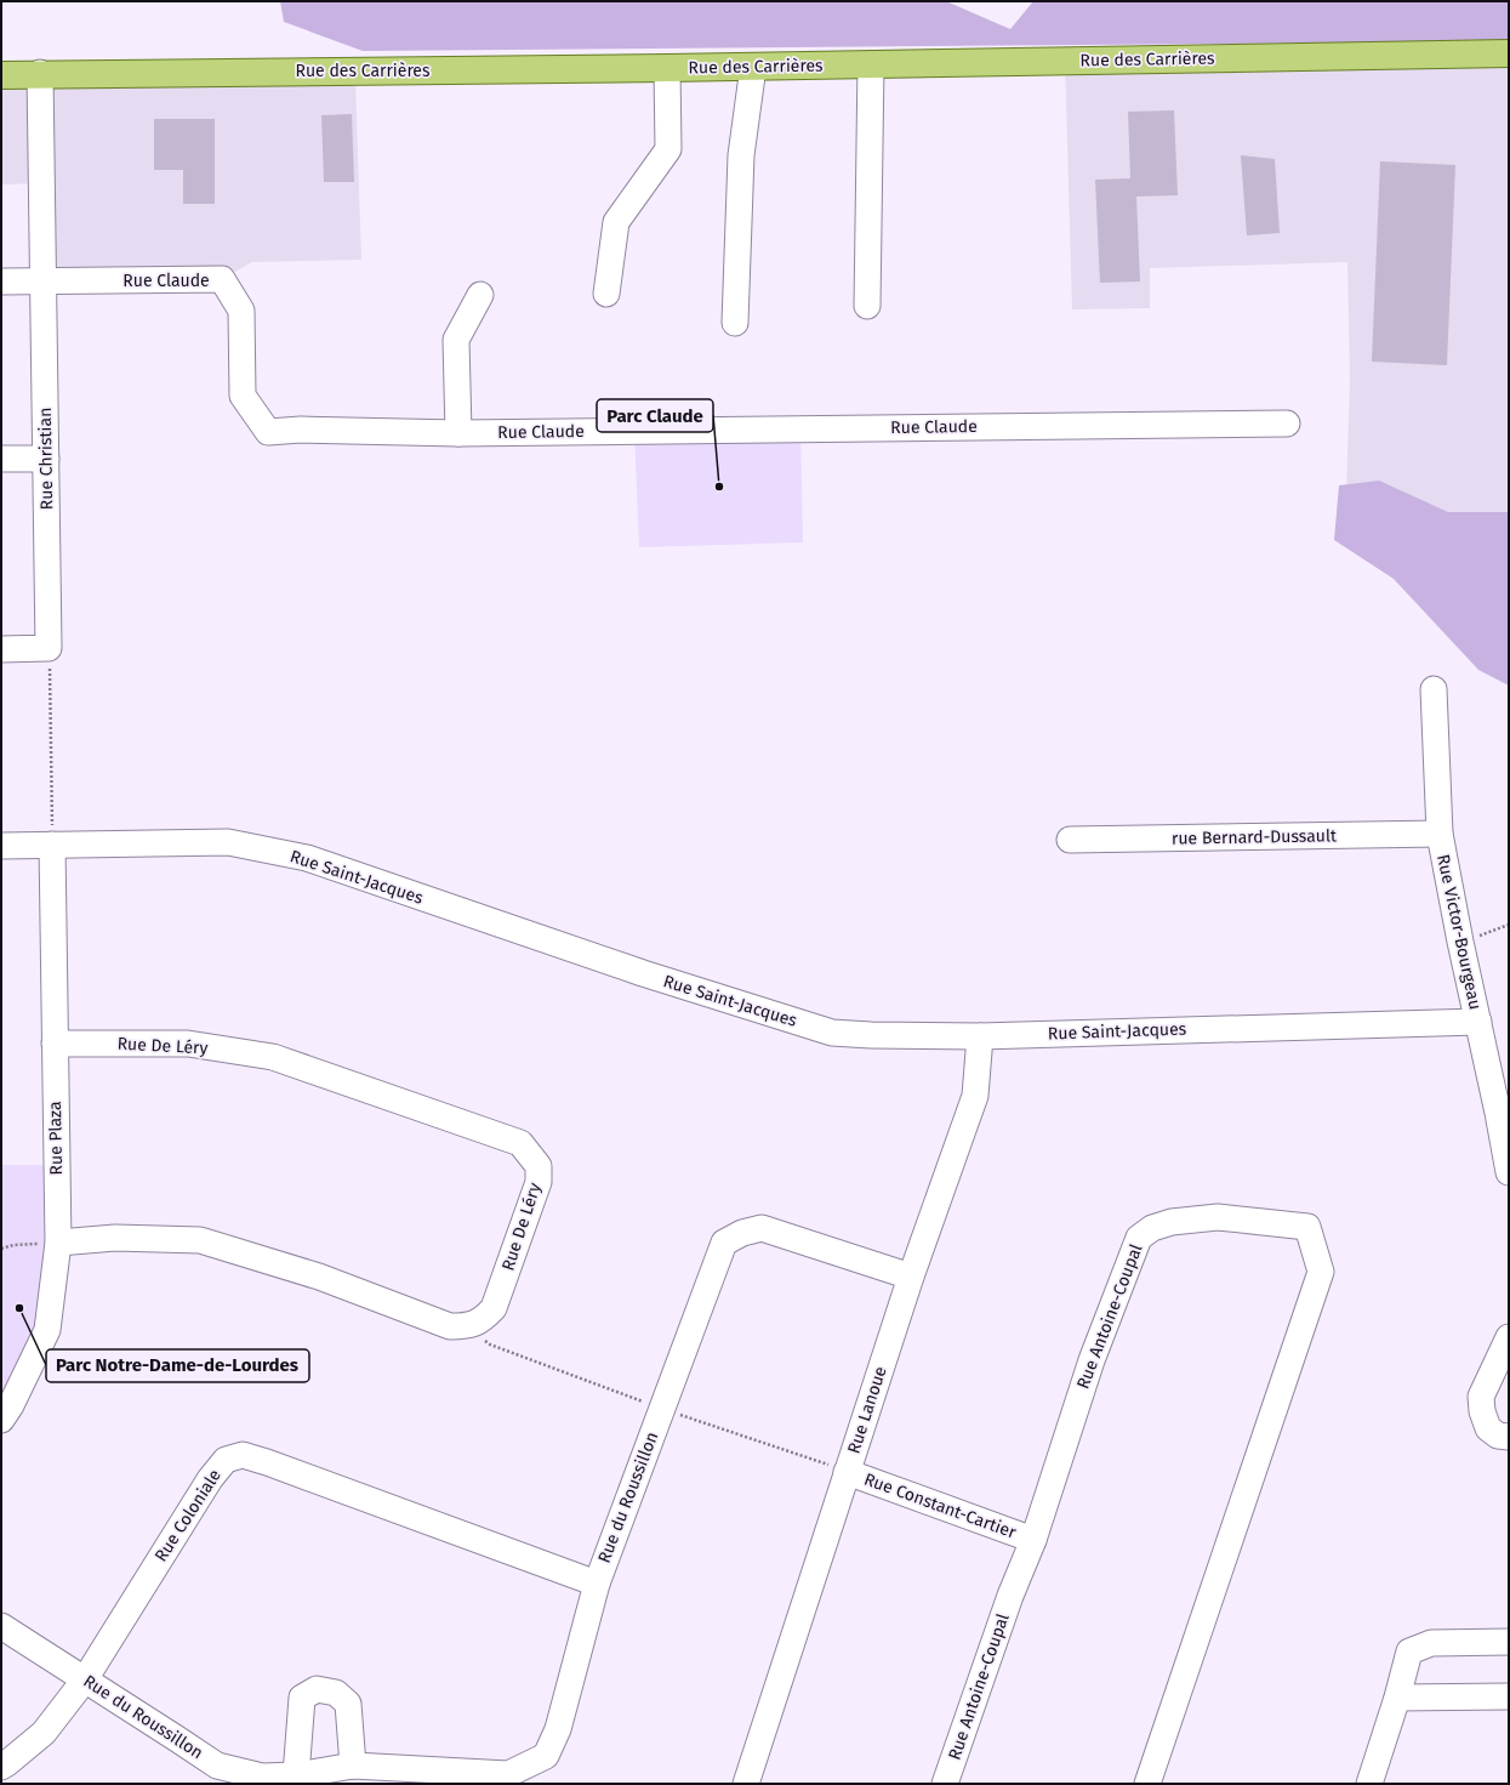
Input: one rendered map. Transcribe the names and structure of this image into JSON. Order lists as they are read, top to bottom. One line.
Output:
{"streets":{"main road":["Rue des Carrières"],"street":["Rue Claude","Rue Christian","rue Bernard-Dussault","Rue Saint-Jacques","Rue Victor-Bourgeau","Rue De Léry","Rue Plaza","Rue Antoine-Coupal","Rue Lanoue","Rue du Roussillon","Rue Constant-Cartier","Rue Coloniale"]},"crossings":[["Rue des Carrières","Rue Christian"],["Rue Claude","Rue Christian"],["rue Bernard-Dussault","Rue Victor-Bourgeau"],["Rue Saint-Jacques","Rue Victor-Bourgeau"],["Rue Saint-Jacques","Rue Plaza"],["Rue Saint-Jacques","Rue Lanoue"],["Rue De Léry","Rue Plaza"],["Rue Antoine-Coupal","Rue Constant-Cartier"],["Rue Lanoue","Rue du Roussillon"],["Rue Lanoue","Rue Constant-Cartier"],["Rue du Roussillon","Rue Coloniale"]],"places":["Parc Claude","Parc Notre-Dame-de-Lourdes"]}
